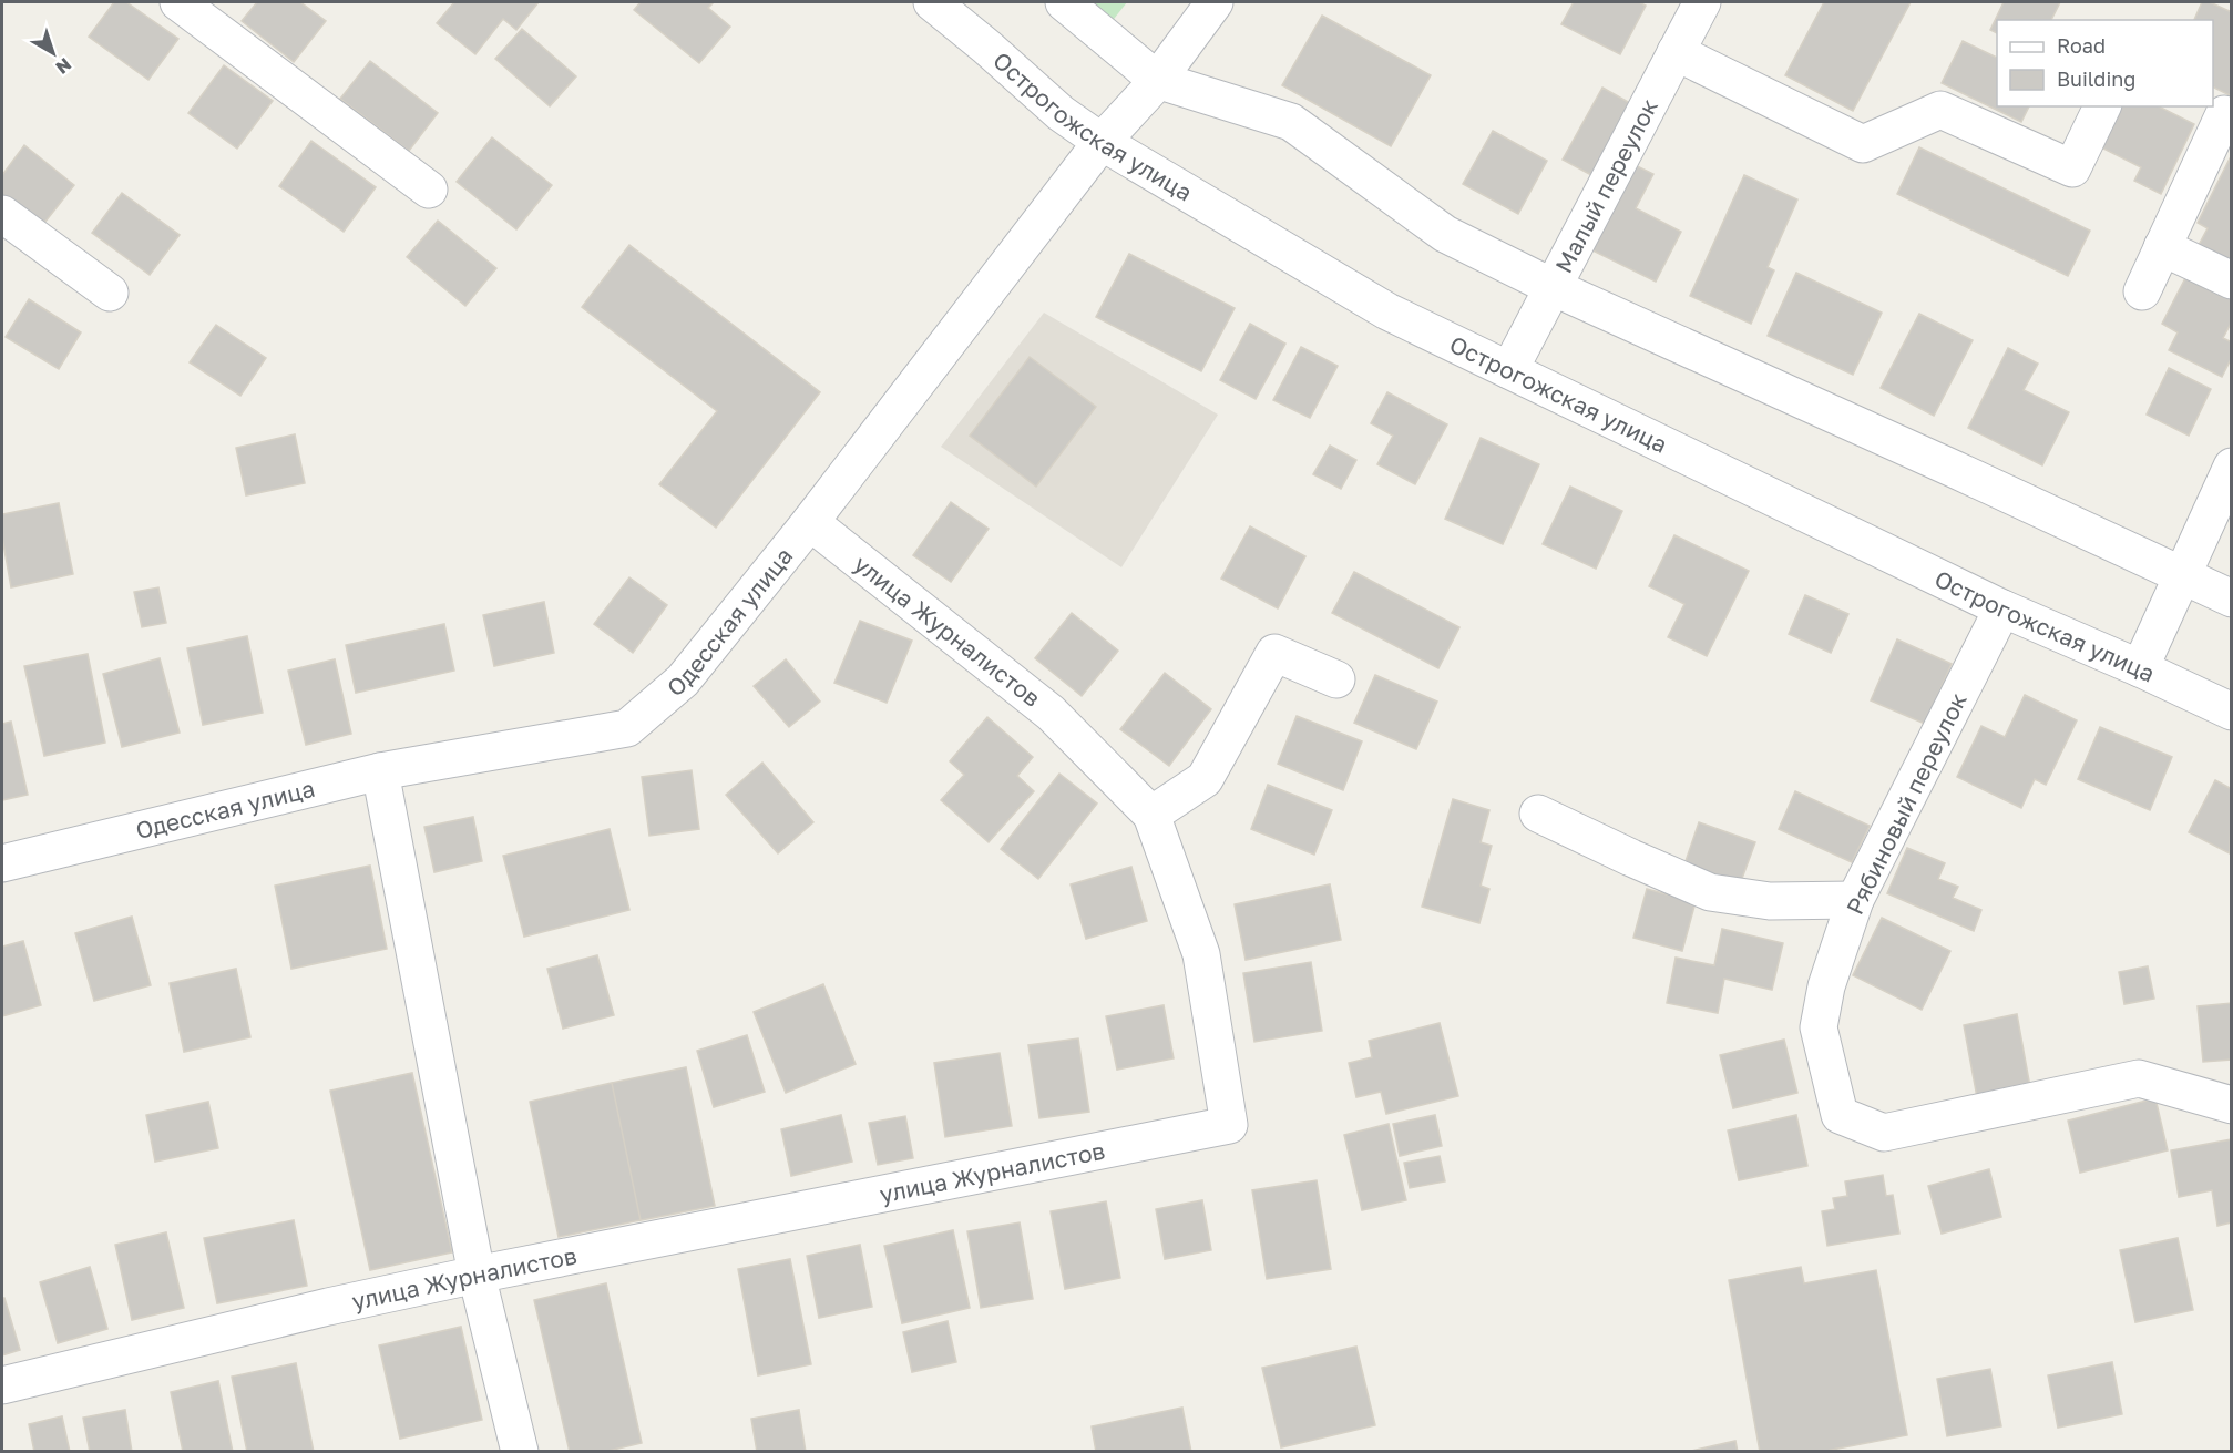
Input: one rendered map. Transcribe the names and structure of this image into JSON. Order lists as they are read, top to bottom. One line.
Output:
{"streets":{"street":["Острогожская улица","Малый переулок","Одесская улица","улица Журналистов","Рябиновый переулок"]},"crossings":[["Острогожская улица","Малый переулок"],["Острогожская улица","Одесская улица"],["Острогожская улица","Рябиновый переулок"],["Одесская улица","улица Журналистов"]],"legend":["Road","Building"],"north":"bottom right"}
